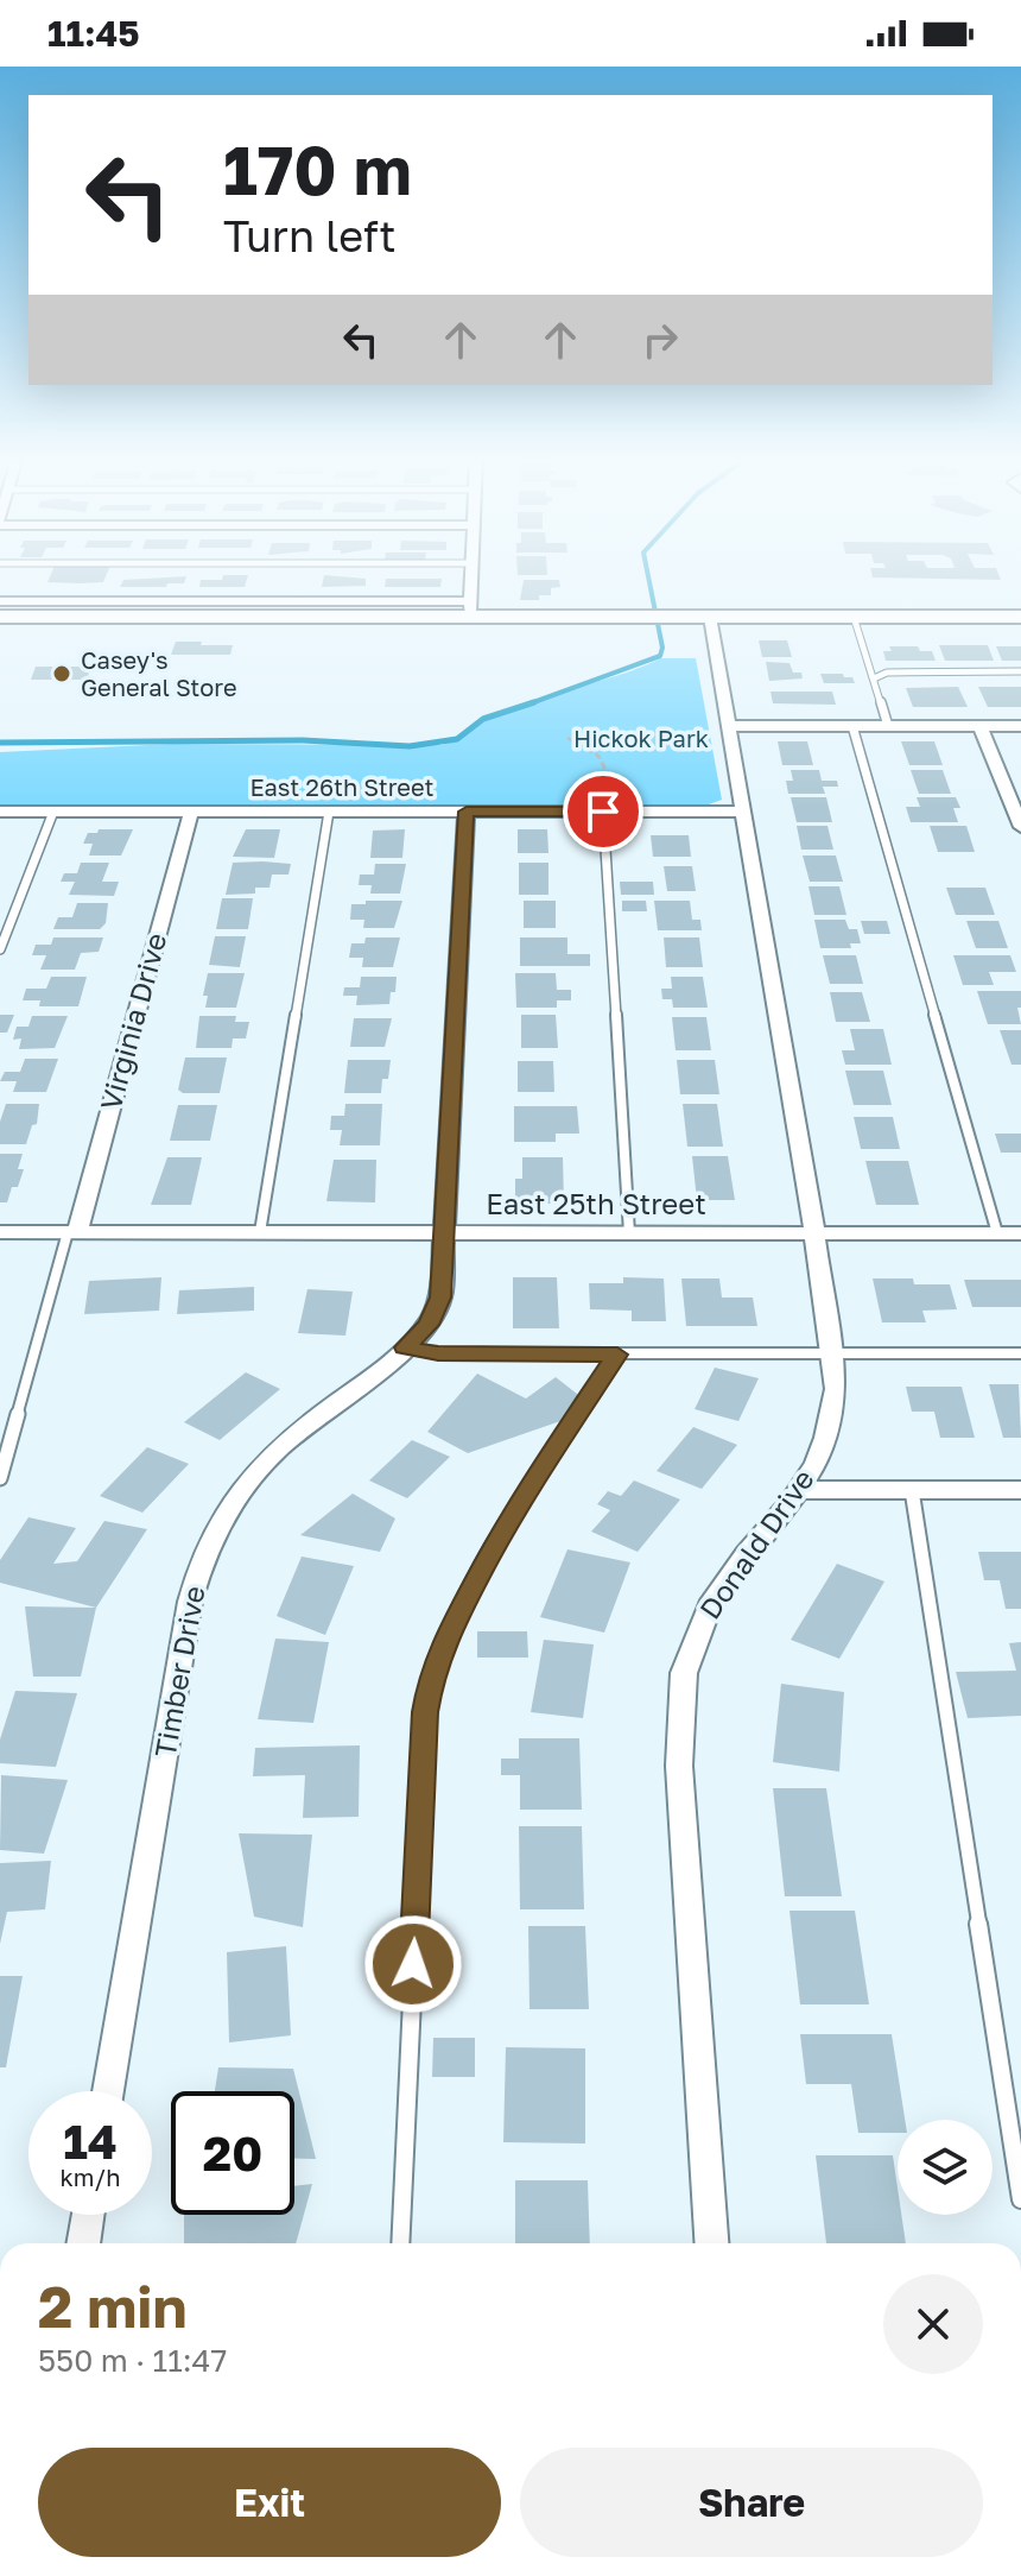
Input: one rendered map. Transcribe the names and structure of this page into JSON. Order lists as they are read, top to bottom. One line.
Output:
{"streets":{"street":["East 26th Street","Virginia Drive","East 25th Street","Donald Drive","Timber Drive"]},"crossings":[["East 26th Street","Virginia Drive"],["East 26th Street","Donald Drive"],["East 26th Street","Timber Drive"],["Virginia Drive","East 25th Street"],["East 25th Street","Donald Drive"],["East 25th Street","Timber Drive"]],"parks":["Hickok Park"],"places":["Casey's General Store"],"page":{"status":"11:45","turn":["170 m","Turn left"],"speed":"14 km/h","limit":"20","heading":["2 min","550 m · 11:47"],"buttons":["Exit","Share"]}}
